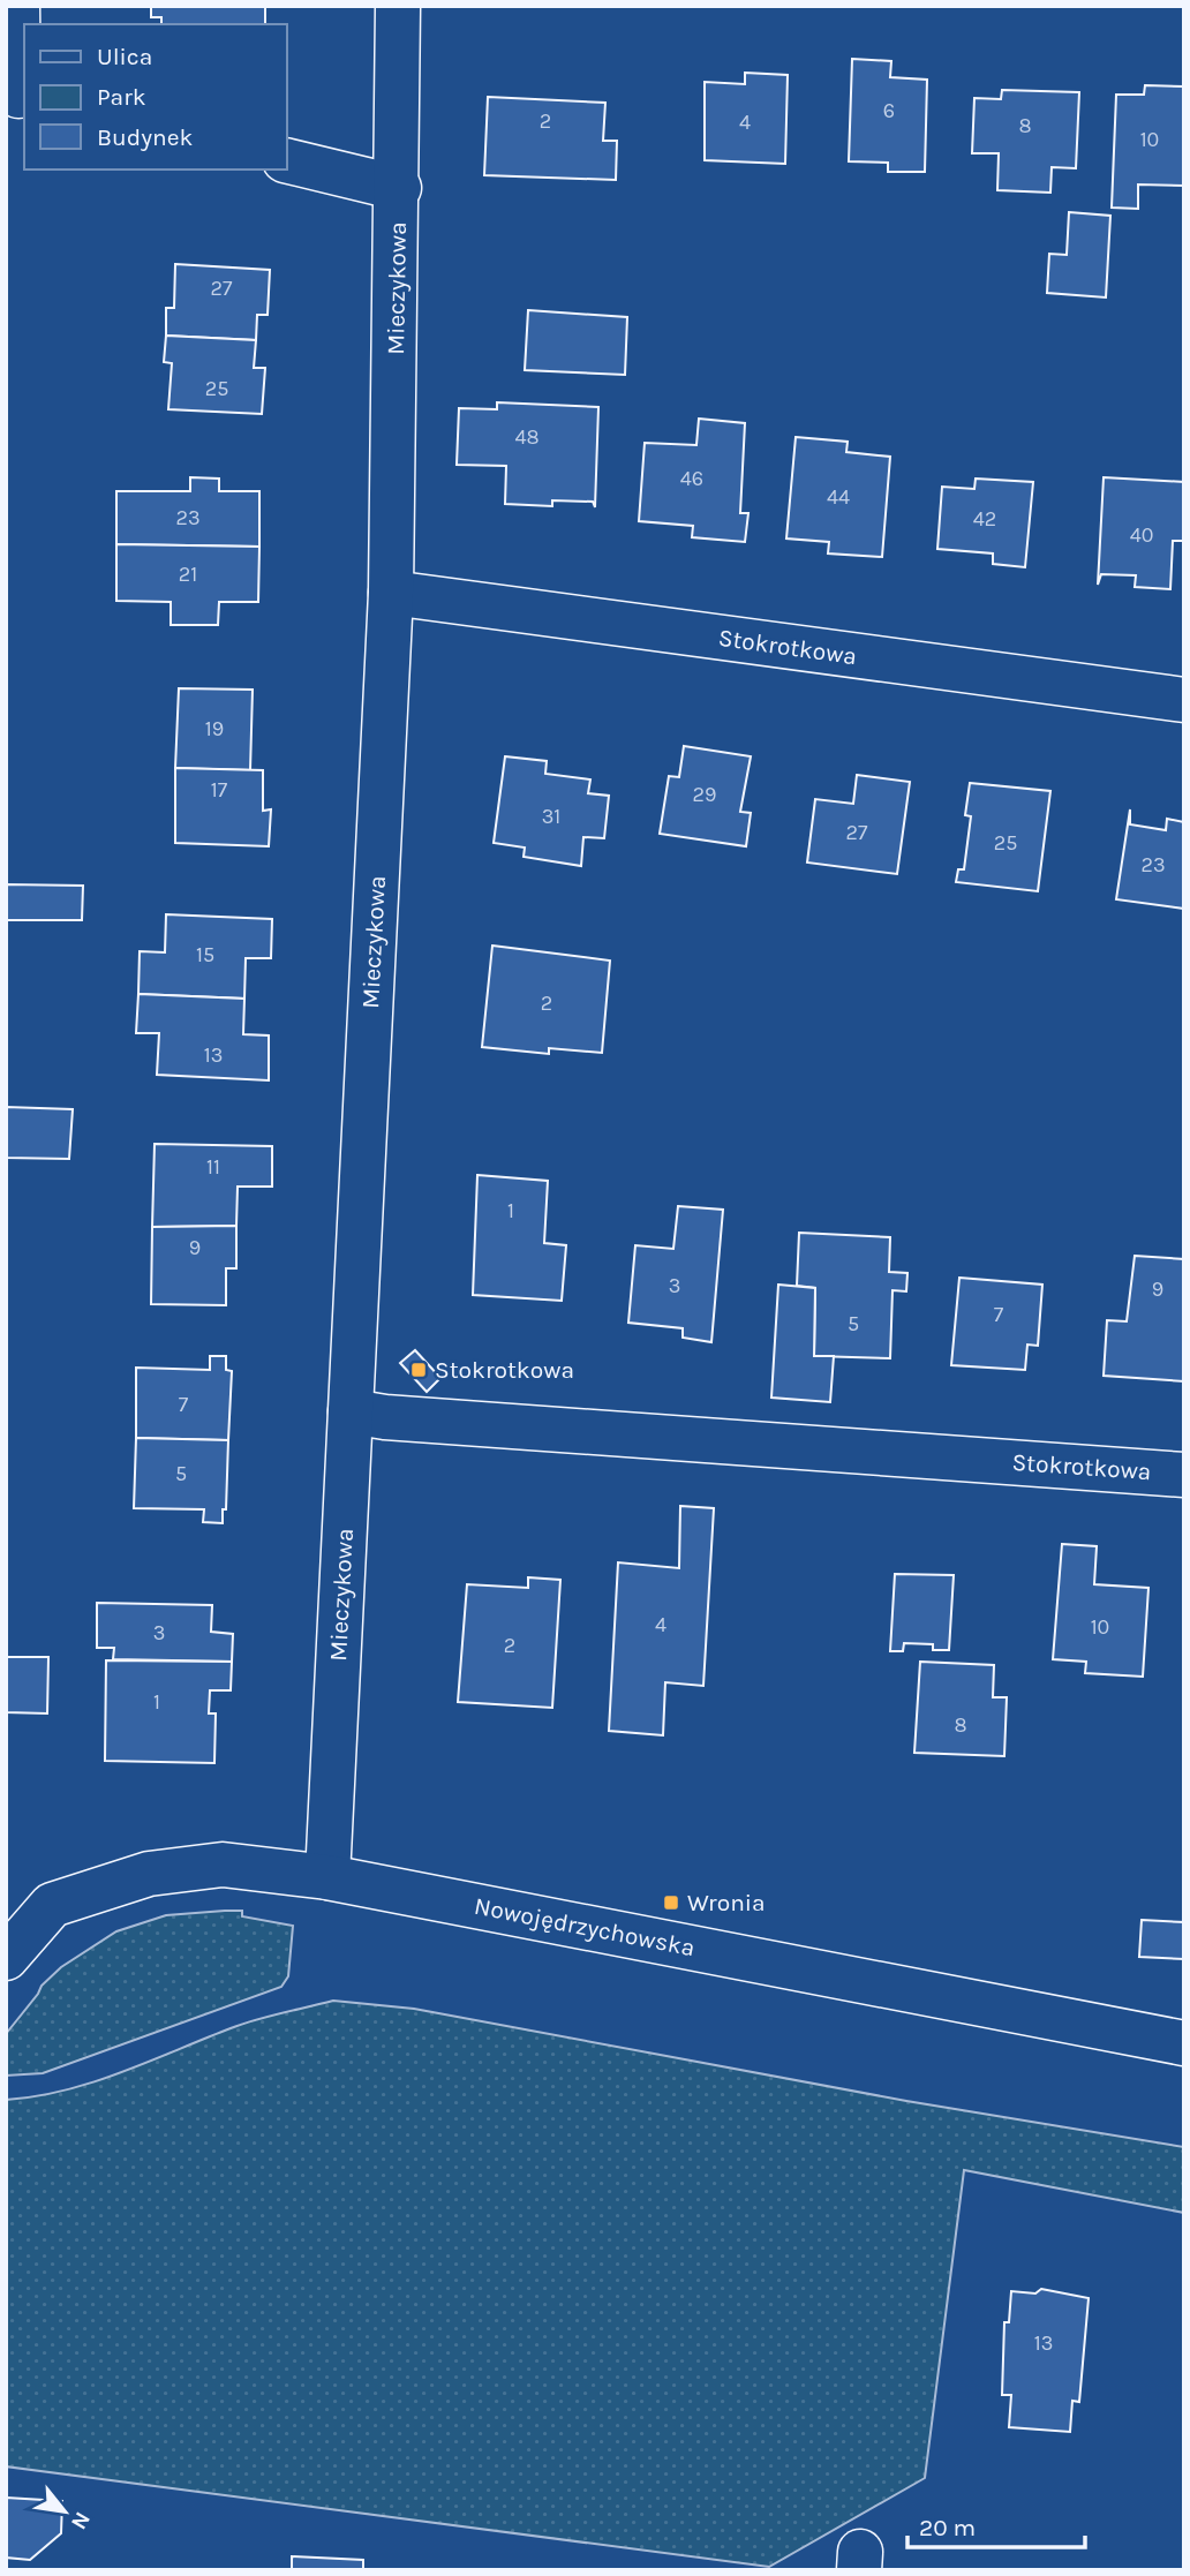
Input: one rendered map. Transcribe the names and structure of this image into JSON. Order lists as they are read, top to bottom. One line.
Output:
{"streets":{"street":["Mieczykowa","Stokrotkowa","Nowojędrzychowska"]},"crossings":[["Mieczykowa","Stokrotkowa"],["Mieczykowa","Nowojędrzychowska"]],"places":{"transit":["Stokrotkowa","Wronia"]},"house_numbers":["6","2","4","8","10","27","25","48","46","44","23","42","40","21","19","17","29","31","27","25","23","15","2","13","11","1","9","3","9","7","5","7","5","4","10","3","2","1","8","13"],"legend":["Ulica","Park","Budynek"],"scale_bar":"20 m","north":"bottom right"}
